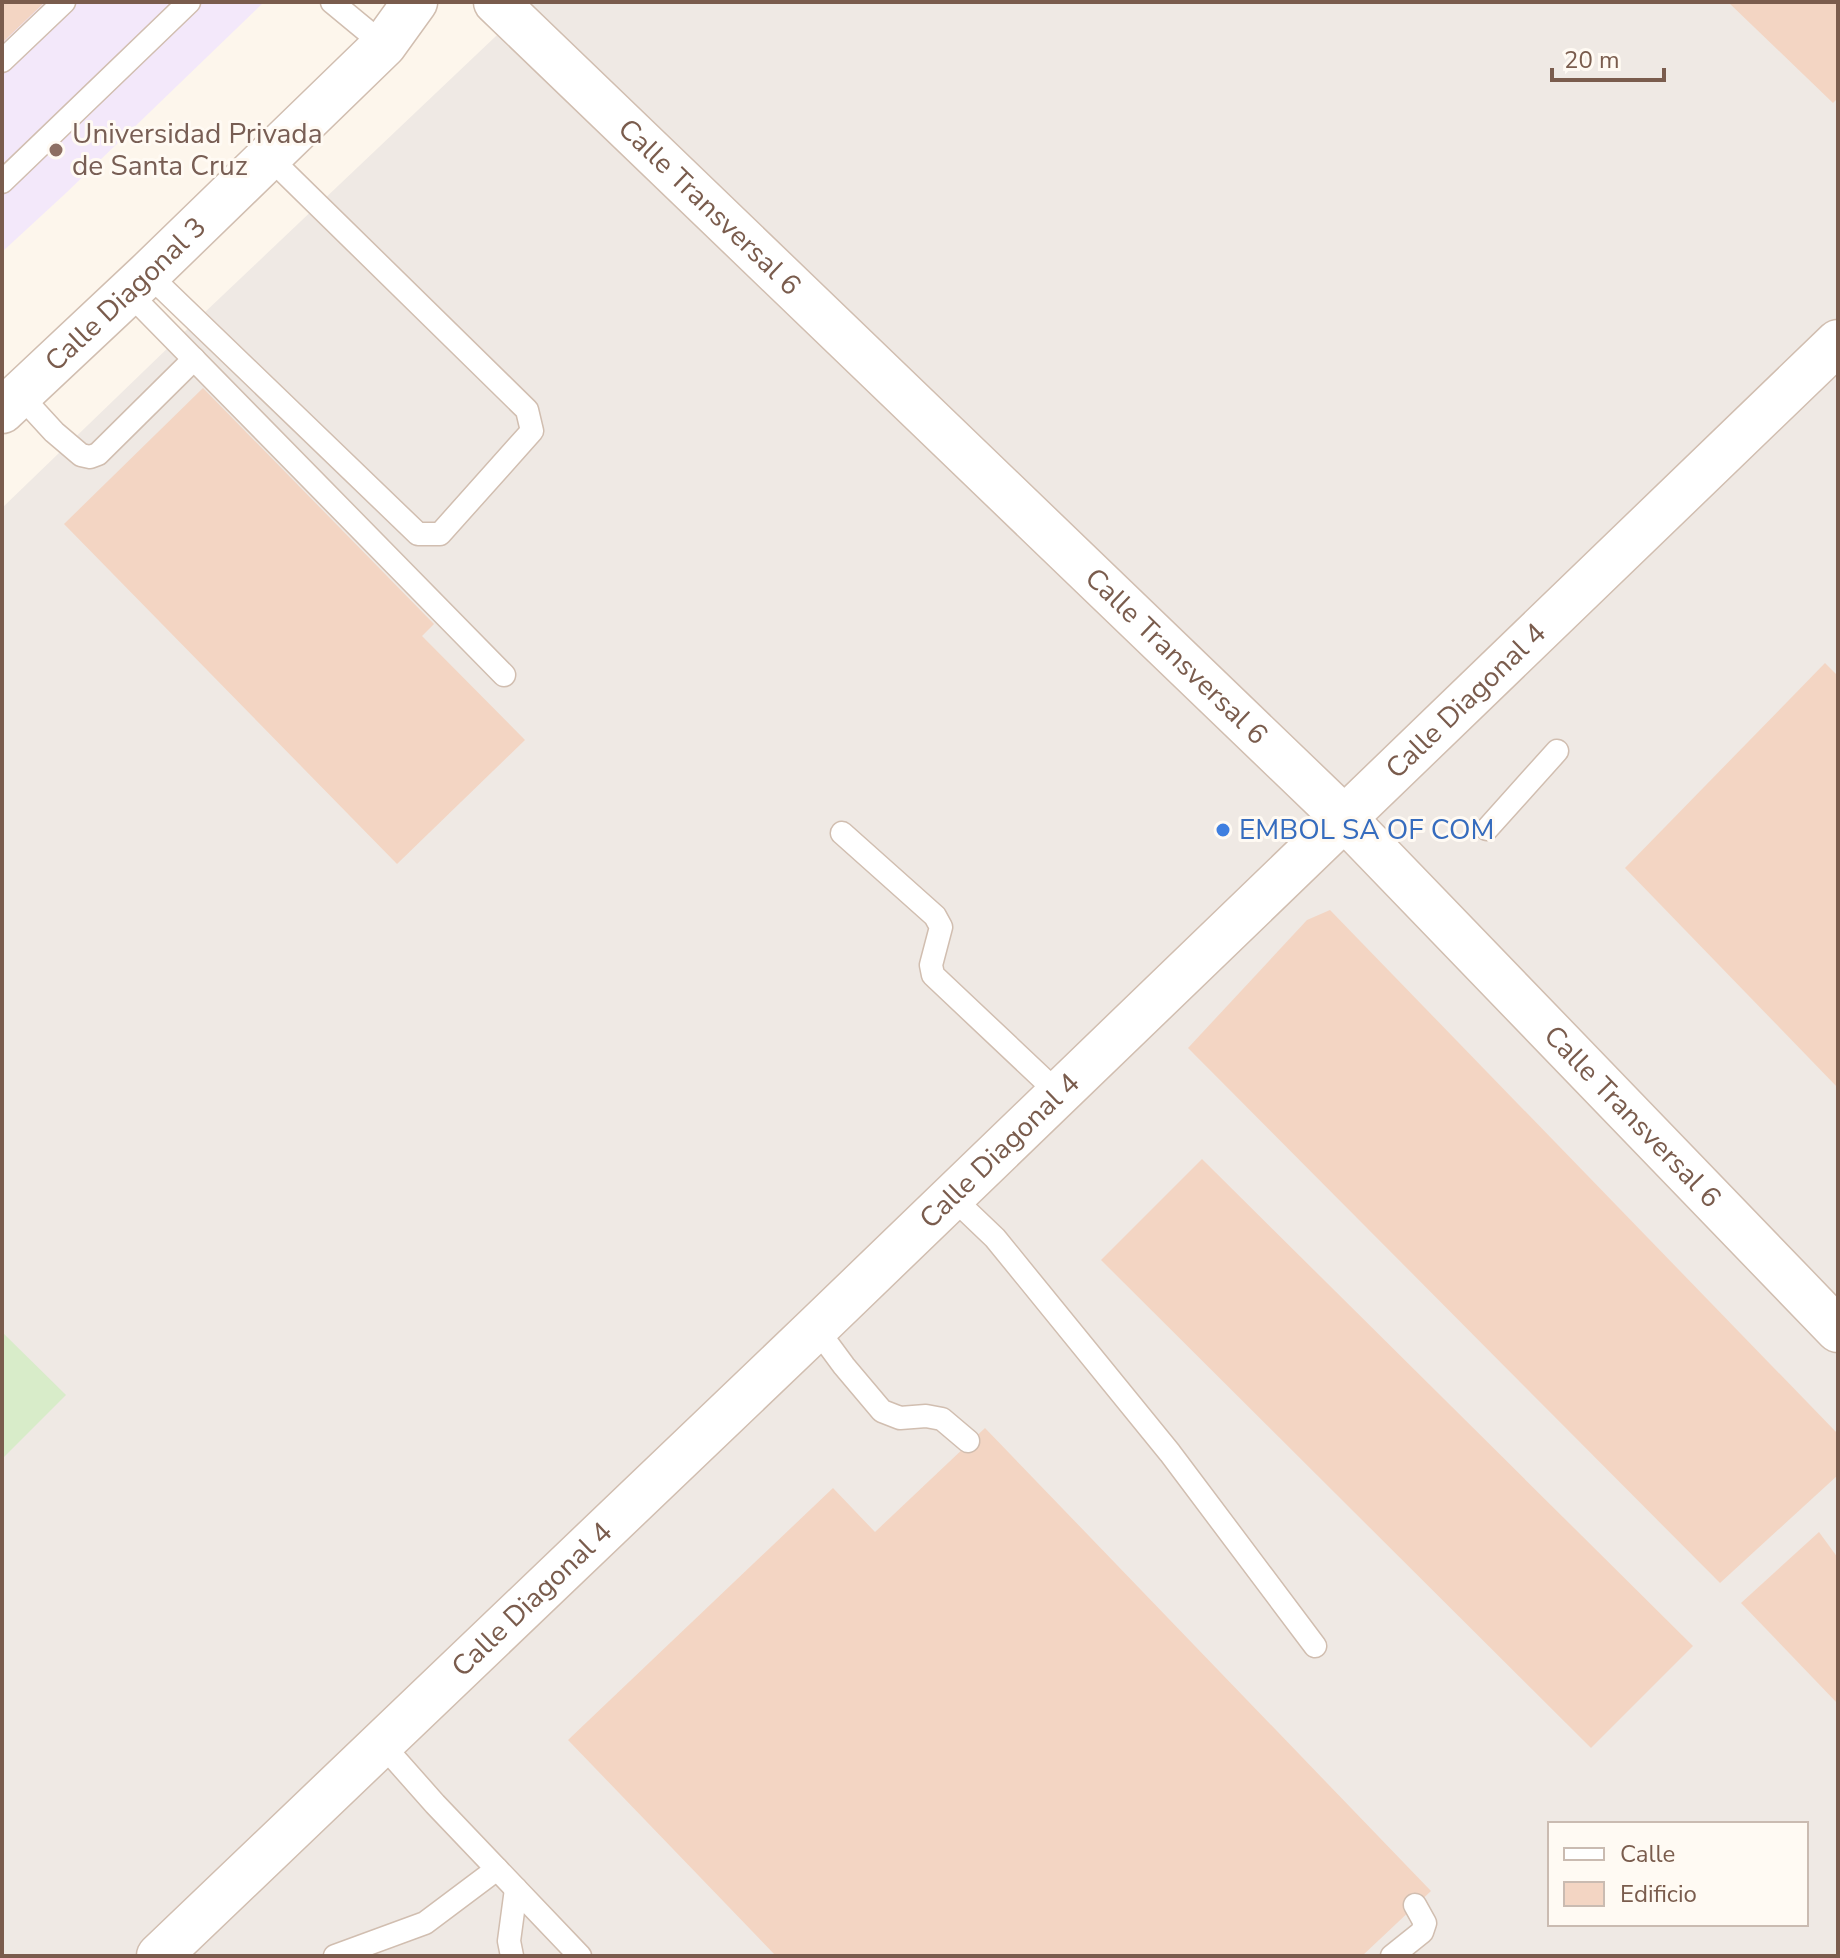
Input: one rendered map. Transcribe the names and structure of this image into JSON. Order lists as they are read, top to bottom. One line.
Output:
{"streets":{"street":["Calle Transversal 6","Calle Diagonal 3","Calle Diagonal 4"]},"crossings":[["Calle Transversal 6","Calle Diagonal 4"]],"places":["Universidad Privada de Santa Cruz","EMBOL SA OF COM"],"legend":["Calle","Edificio"],"scale_bar":"20 m"}
